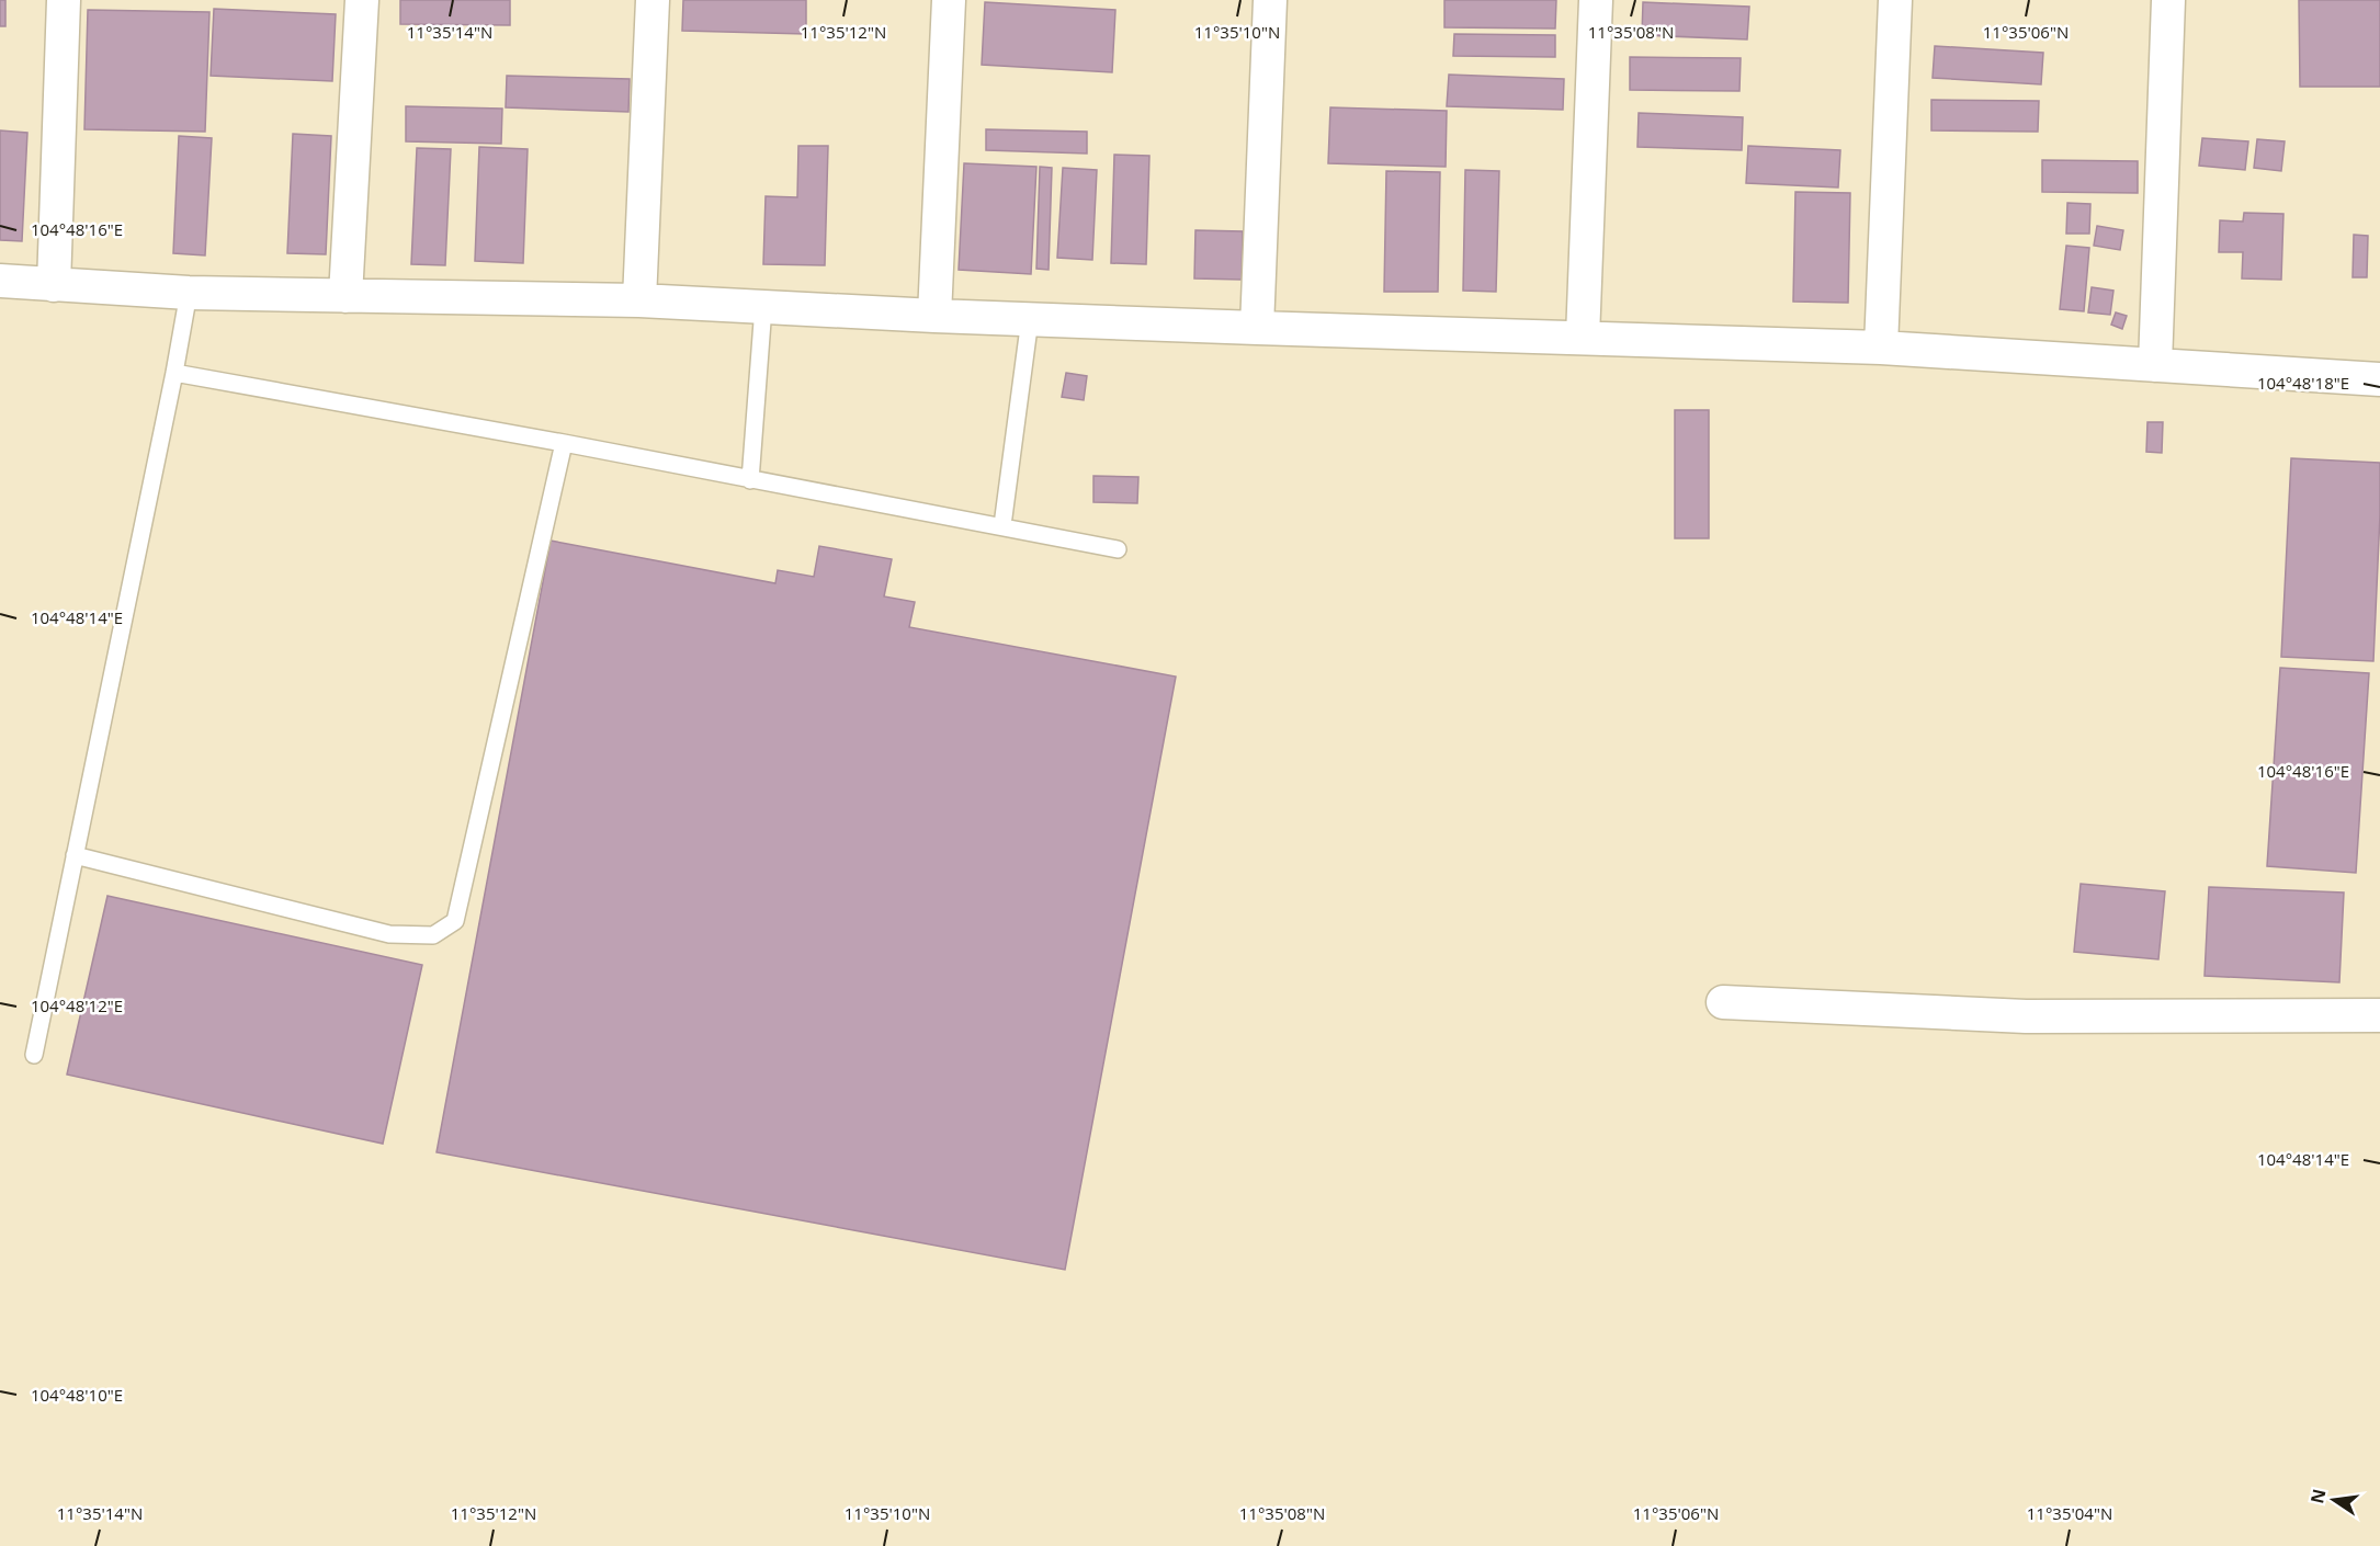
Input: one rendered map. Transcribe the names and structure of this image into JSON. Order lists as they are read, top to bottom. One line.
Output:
{"north":"left","coordinates":["11°35'14\"N","11°35'12\"N","11°35'10\"N","11°35'08\"N","11°35'06\"N","104°48'16\"E","104°48'18\"E","104°48'14\"E","104°48'12\"E","104°48'10\"E","11°35'04\"N"]}
